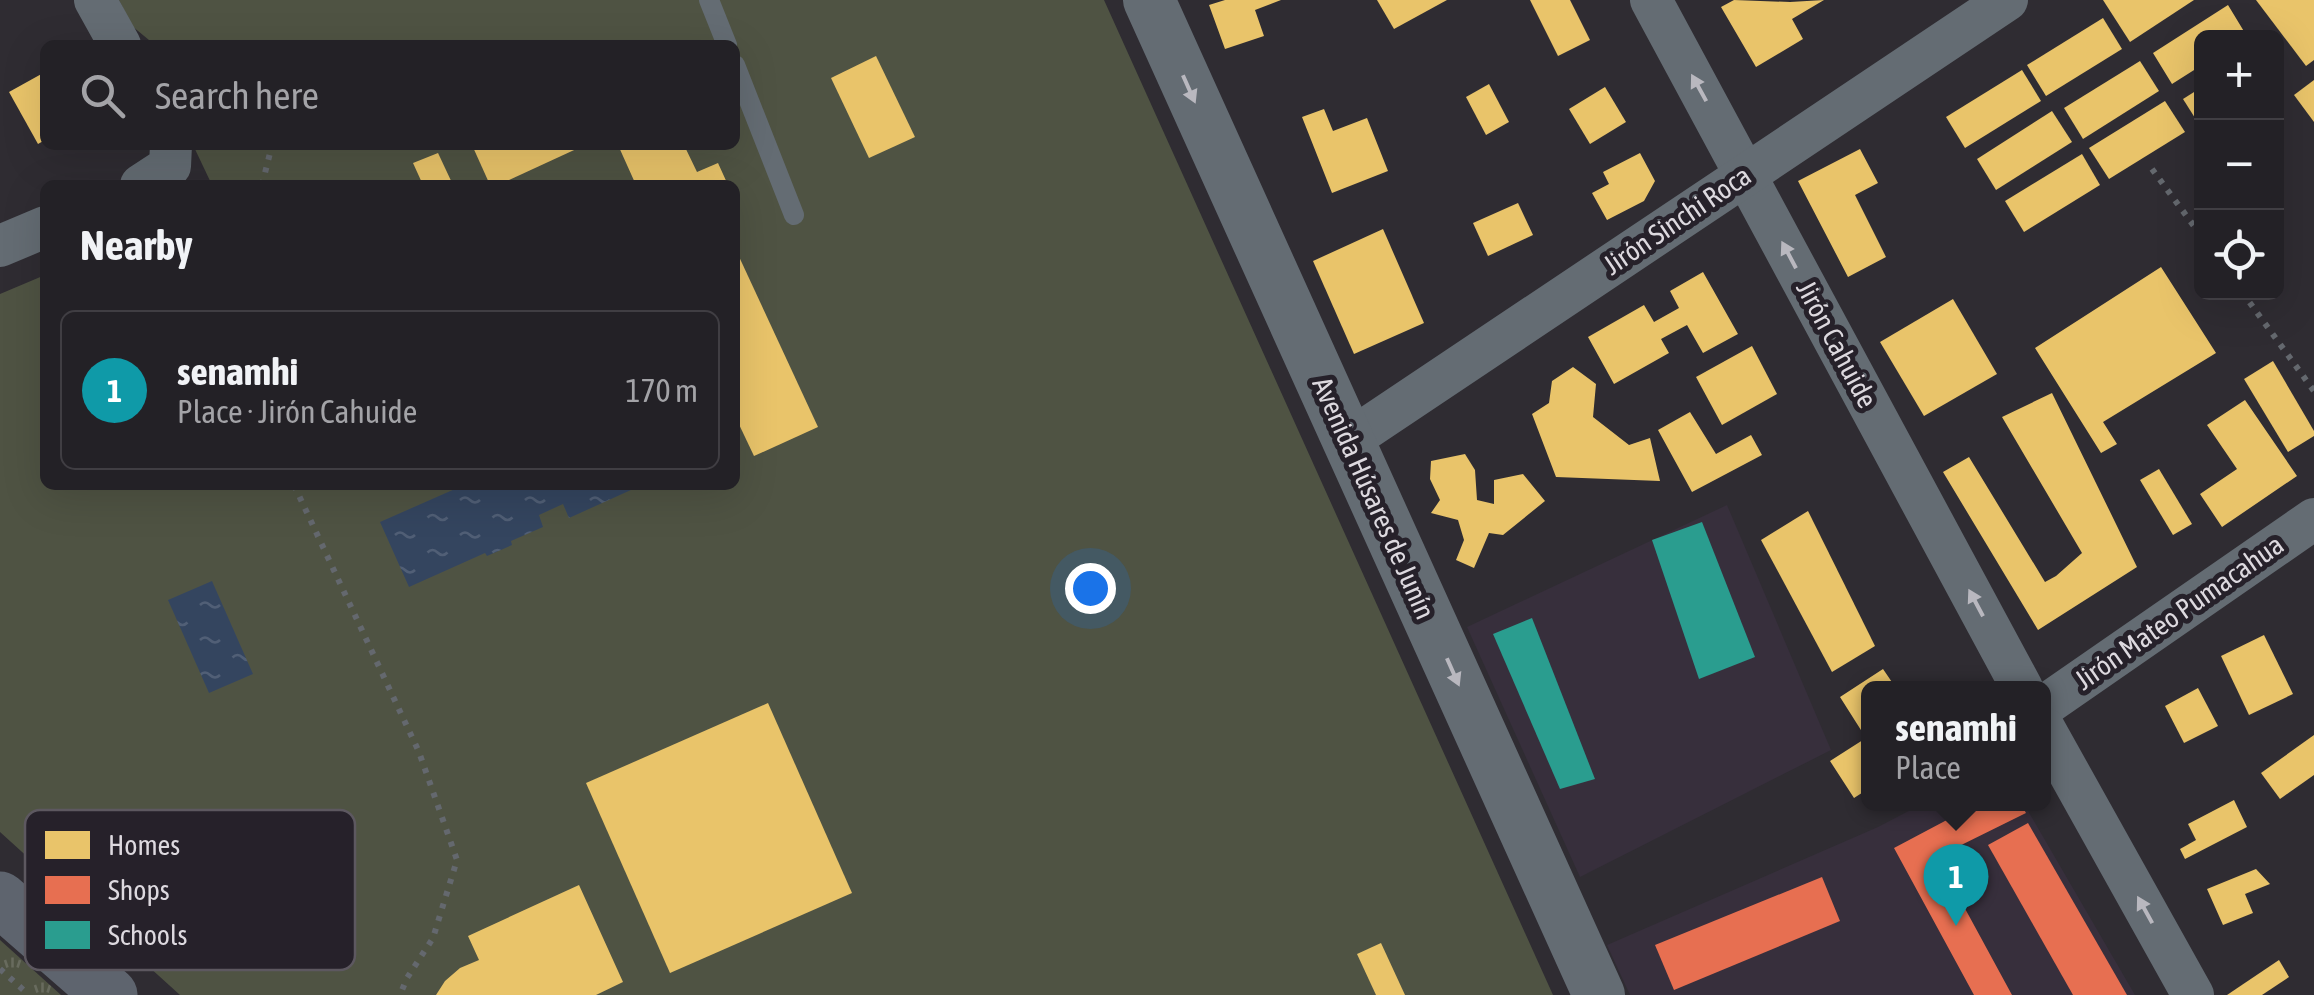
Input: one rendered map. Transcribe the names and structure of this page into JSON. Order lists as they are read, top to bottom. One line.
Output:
{"streets":{"street":["Jirón Sinchi Roca","Jirón Cahuide","Avenida Húsares de Junín","Jirón Mateo Pumacahua"]},"crossings":[["Jirón Sinchi Roca","Jirón Cahuide"],["Jirón Sinchi Roca","Avenida Húsares de Junín"]],"one_way":["Jirón Cahuide","Avenida Húsares de Junín"],"legend":["Homes","Shops","Schools"],"page":{"map_buttons":["+","−"],"search":"Search here","heading":"Nearby","list":[{"mark":"1","name":"senamhi","note":"Place · Jirón Cahuide","value":"170 m"}],"popup":["senamhi","Place"],"pins":"1"}}
